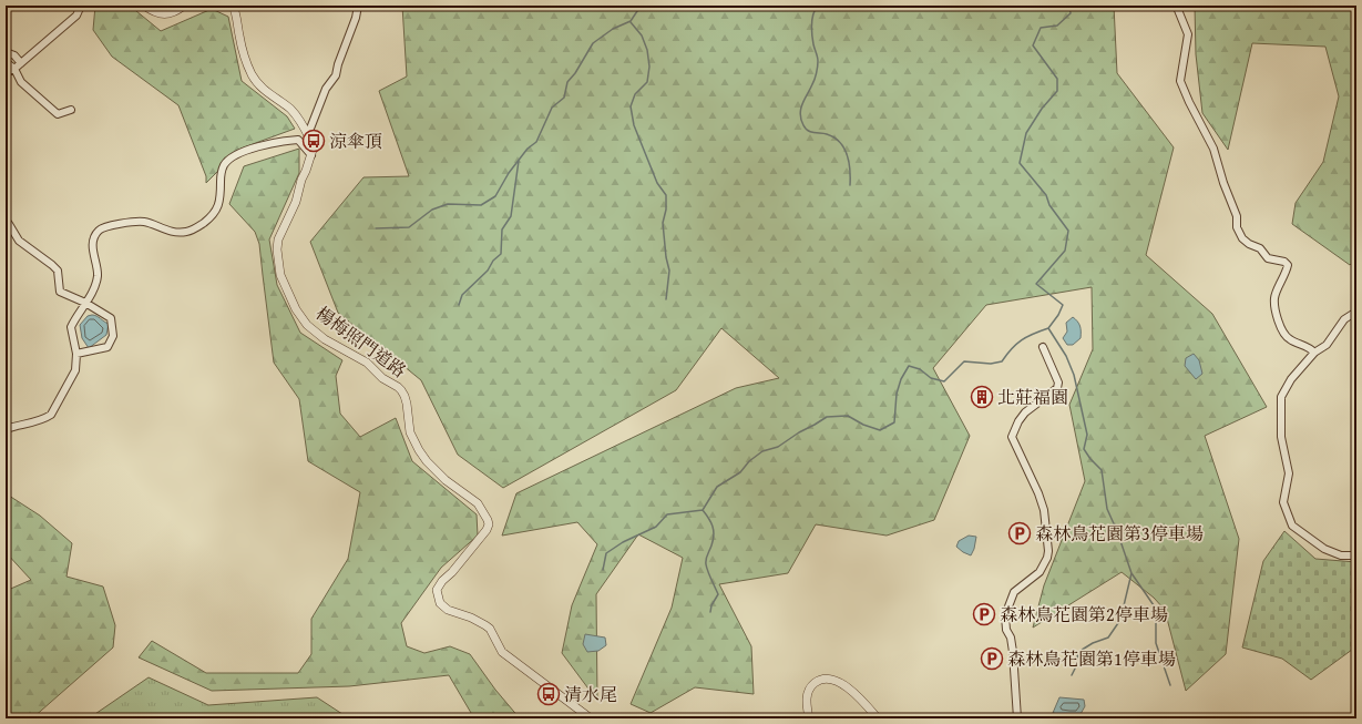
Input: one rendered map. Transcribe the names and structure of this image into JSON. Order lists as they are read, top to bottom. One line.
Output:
{"streets":{"street":["楊梅照門道路"]},"places":{"bus stop":["涼傘頂","清水尾"],"building":["北莊福園"],"parking":["森林鳥花園第3停車場","森林鳥花園第2停車場","森林鳥花園第1停車場"]}}
